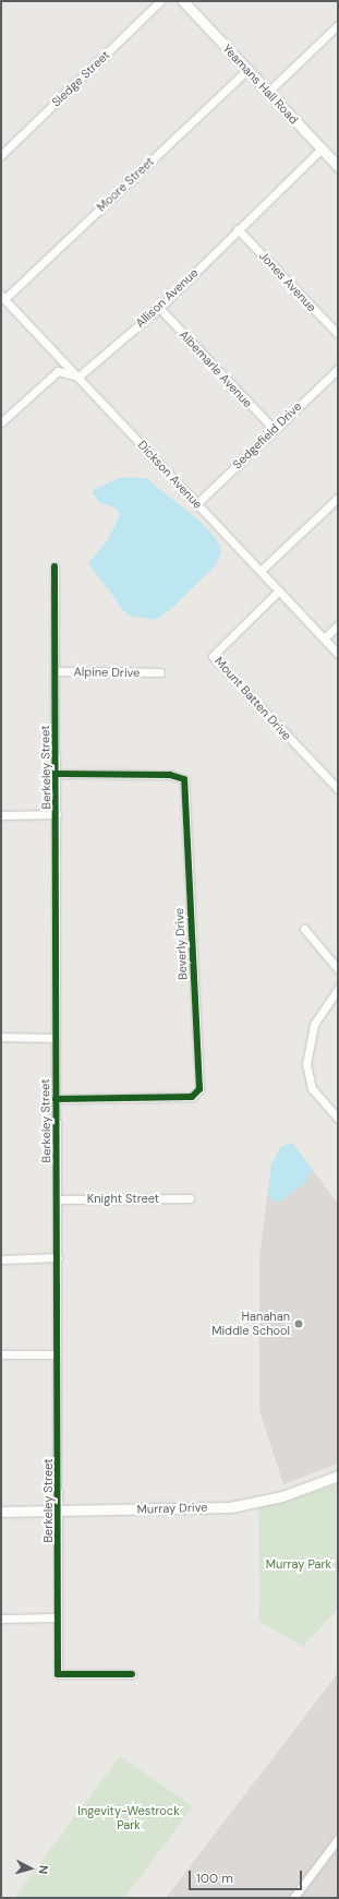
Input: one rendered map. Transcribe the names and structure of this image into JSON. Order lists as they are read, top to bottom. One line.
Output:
{"streets":{"street":["Sledge Street","Yeamans Hall Road","Moore Street","Jones Avenue","Allison Avenue","Albemarle Avenue","Sedgefield Drive","Dickson Avenue","Alpine Drive","Mount Batten Drive","Berkeley Street","Beverly Drive","Knight Street","Murray Drive"]},"crossings":[["Yeamans Hall Road","Moore Street"],["Yeamans Hall Road","Allison Avenue"],["Moore Street","Dickson Avenue"],["Jones Avenue","Allison Avenue"],["Allison Avenue","Albemarle Avenue"],["Allison Avenue","Dickson Avenue"],["Albemarle Avenue","Sedgefield Drive"],["Sedgefield Drive","Dickson Avenue"],["Dickson Avenue","Mount Batten Drive"],["Alpine Drive","Berkeley Street"],["Berkeley Street","Beverly Drive"],["Berkeley Street","Knight Street"],["Berkeley Street","Murray Drive"]],"parks":["Murray Park","Ingevity-Westrock Park"],"places":["Hanahan Middle School"],"scale_bar":"100 m","north":"right"}
